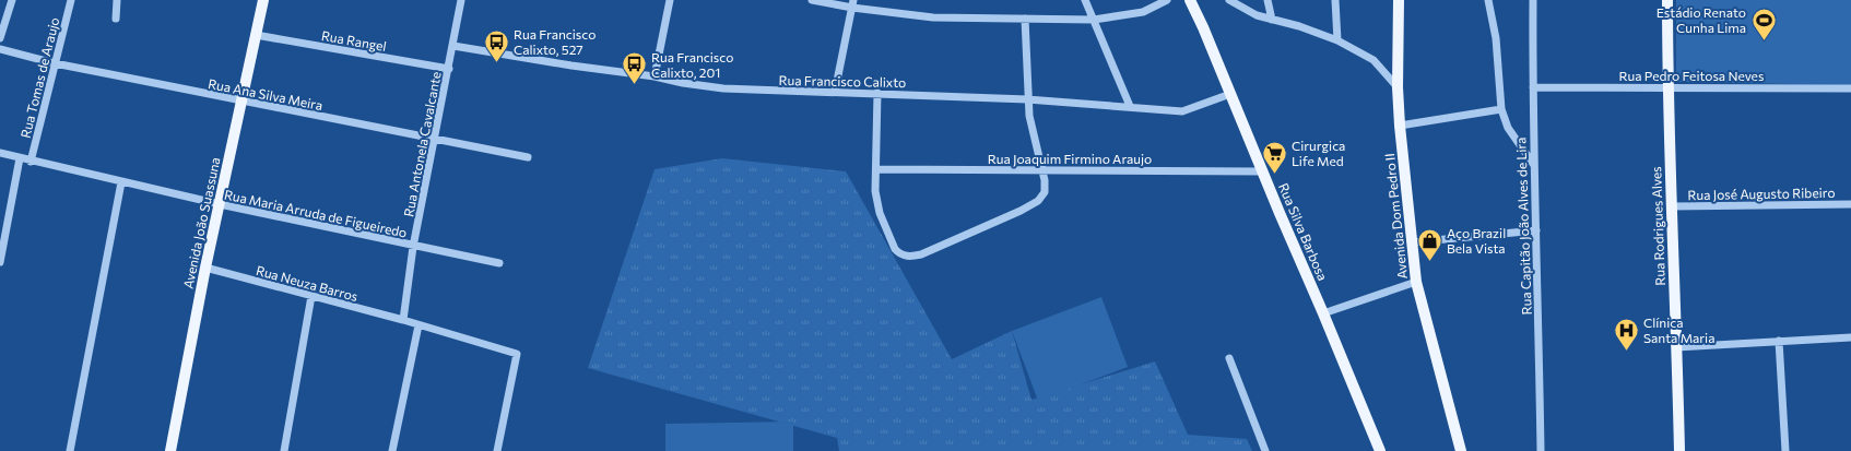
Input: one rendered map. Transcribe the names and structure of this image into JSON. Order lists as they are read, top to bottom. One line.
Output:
{"streets":{"main road":["Avenida Dom Pedro II","Avenida João Suassuna","Rua Rodrigues Alves","Rua Silva Barbosa"],"street":["Rua Rangel","Rua Pedro Feitosa Neves","Rua Tomas de Araujo","Rua Francisco Calixto","Rua Ana Silva Meira","Rua Antonela Cavalcante","Rua Joaquim Firmino Araujo","Rua José Augusto Ribeiro","Rua Maria Arruda de Figueiredo","Rua Capitão João Alves de Lira","Rua Neuza Barros"]},"crossings":[["Rua Rangel","Rua Antonela Cavalcante"],["Rua Rangel","Avenida João Suassuna"],["Rua Pedro Feitosa Neves","Rua Capitão João Alves de Lira"],["Rua Pedro Feitosa Neves","Rua Rodrigues Alves"],["Rua Tomas de Araujo","Rua Ana Silva Meira"],["Rua Tomas de Araujo","Rua Maria Arruda de Figueiredo"],["Rua Francisco Calixto","Rua Antonela Cavalcante"],["Rua Francisco Calixto","Rua Silva Barbosa"],["Rua Ana Silva Meira","Rua Antonela Cavalcante"],["Rua Ana Silva Meira","Avenida João Suassuna"],["Rua Antonela Cavalcante","Rua Maria Arruda de Figueiredo"],["Rua Antonela Cavalcante","Rua Neuza Barros"],["Rua Joaquim Firmino Araujo","Rua Silva Barbosa"],["Rua José Augusto Ribeiro","Rua Rodrigues Alves"],["Rua Maria Arruda de Figueiredo","Avenida João Suassuna"],["Avenida João Suassuna","Rua Neuza Barros"]],"places":{"sports":["Estádio Renato Cunha Lima"],"bus stop":["Rua Francisco Calixto, 527","Rua Francisco Calixto, 201"],"supermarket":["Cirurgica Life Med"],"shop":["Aço Brazil Bela Vista"],"hospital":["Clínica Santa Maria"]}}
